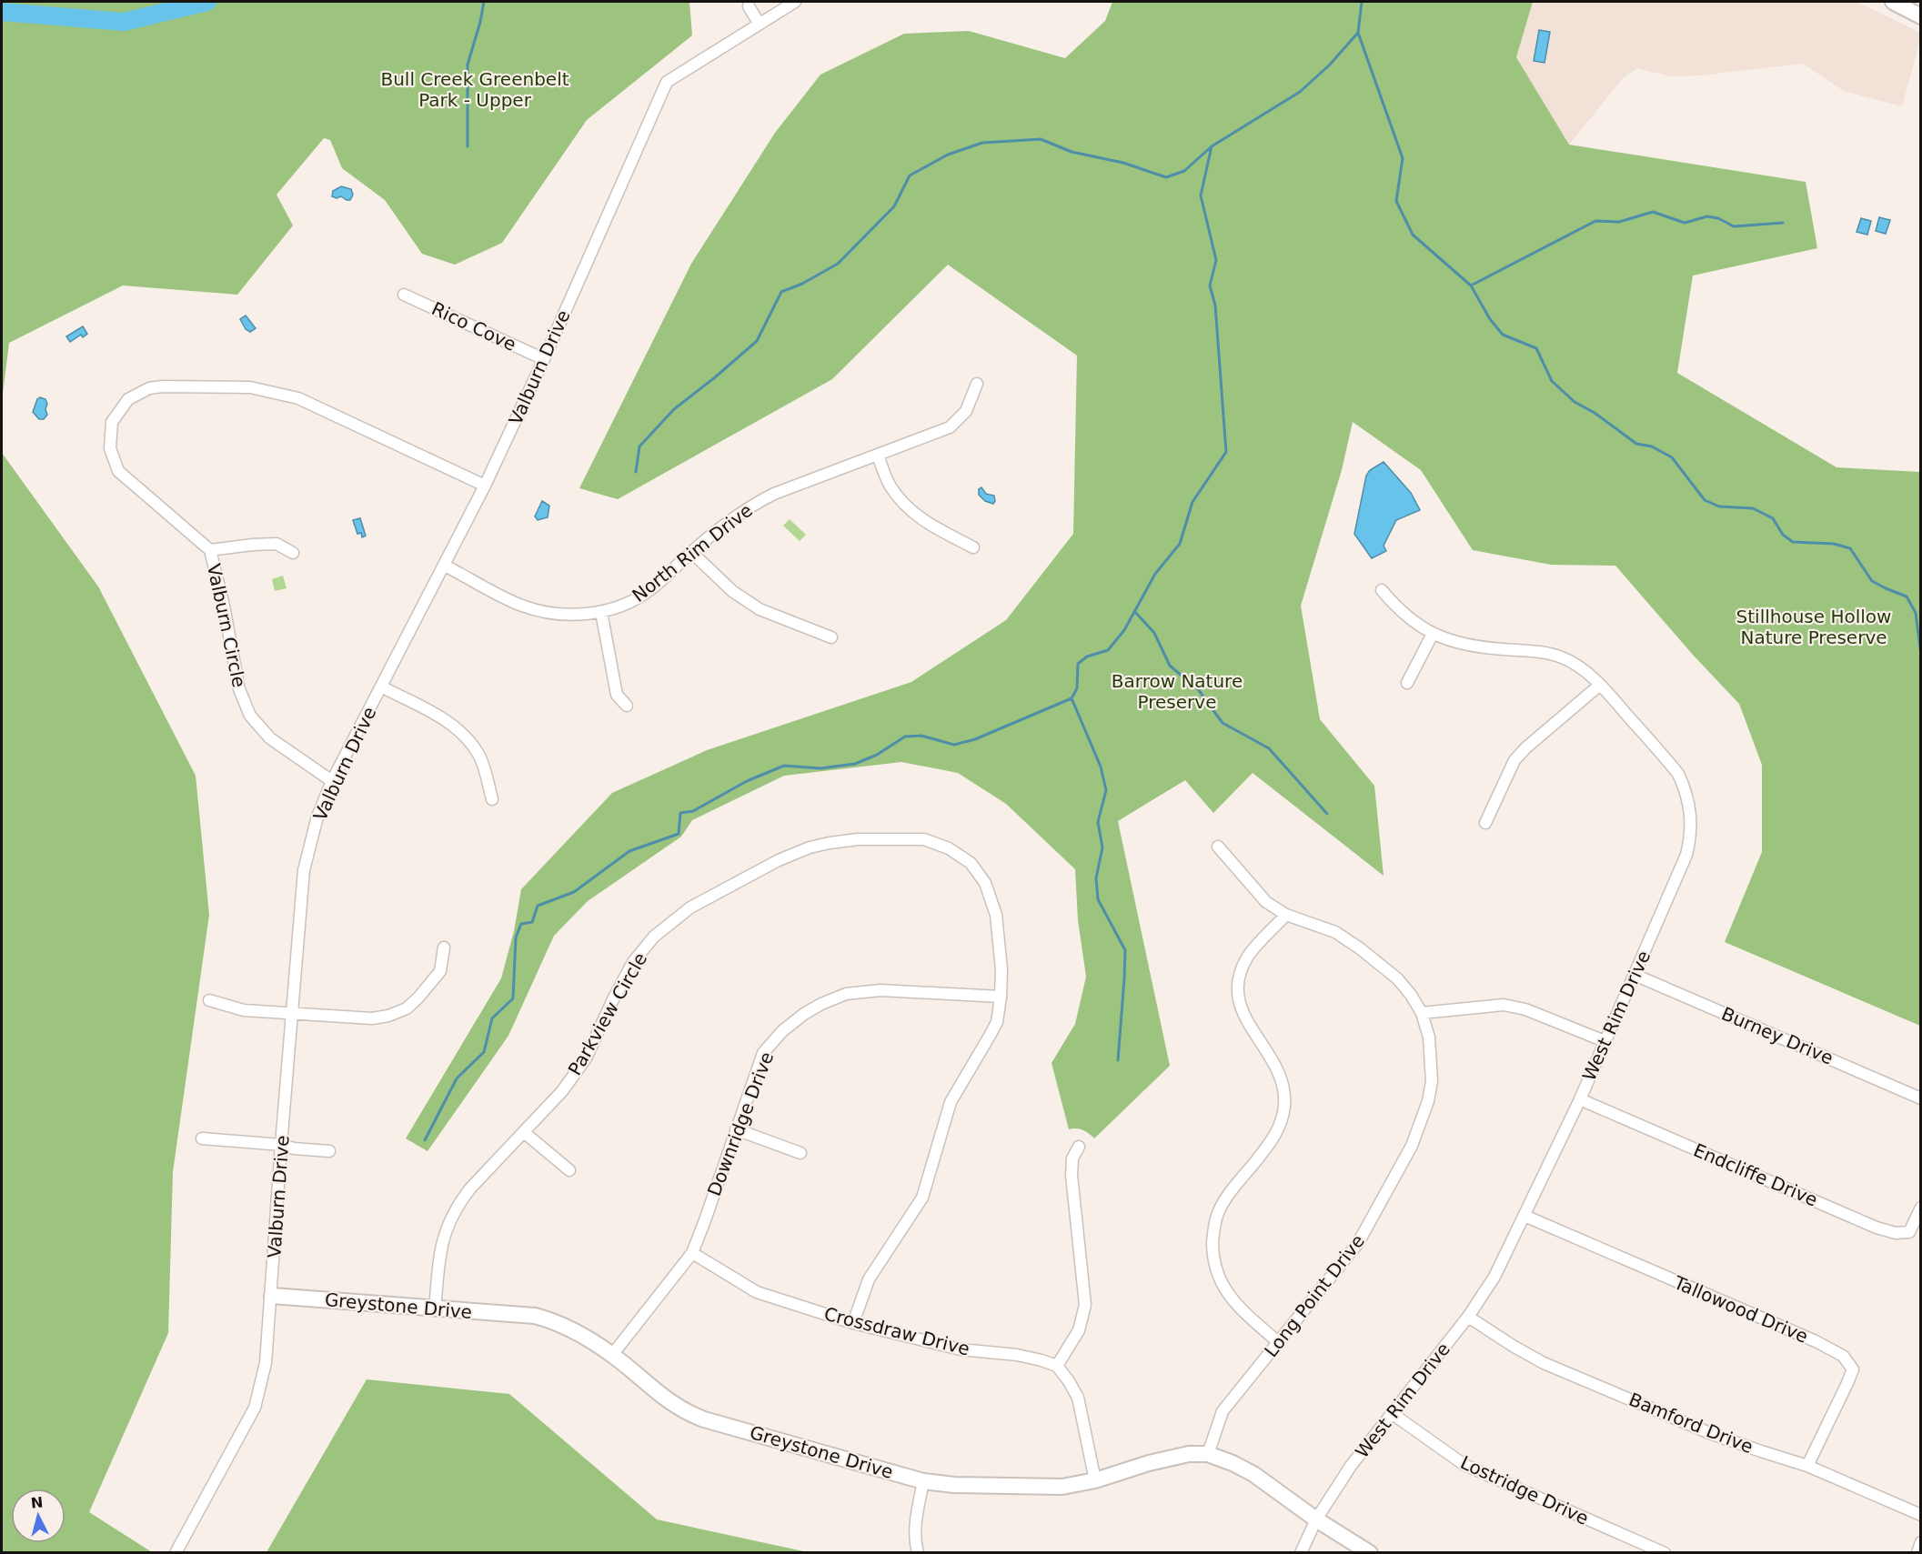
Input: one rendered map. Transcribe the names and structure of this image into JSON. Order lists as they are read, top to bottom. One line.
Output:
{"streets":{"street":["Rico Cove","Valburn Drive","North Rim Drive","Valburn Circle","Parkview Circle","West Rim Drive","Burney Drive","Downridge Drive","Endcliffe Drive","Long Point Drive","Greystone Drive","Tallowood Drive","Crossdraw Drive","Bamford Drive","Lostridge Drive"]},"crossings":[["Rico Cove","Valburn Drive"],["Valburn Drive","North Rim Drive"],["Valburn Drive","Valburn Circle"],["Valburn Drive","Greystone Drive"],["Parkview Circle","Downridge Drive"],["Parkview Circle","Greystone Drive"],["Parkview Circle","Crossdraw Drive"],["West Rim Drive","Burney Drive"],["West Rim Drive","Endcliffe Drive"],["West Rim Drive","Greystone Drive"],["West Rim Drive","Tallowood Drive"],["West Rim Drive","Bamford Drive"],["West Rim Drive","Lostridge Drive"],["Downridge Drive","Greystone Drive"],["Downridge Drive","Crossdraw Drive"],["Long Point Drive","Greystone Drive"],["Tallowood Drive","Bamford Drive"]],"parks":["Bull Creek Greenbelt Park - Upper","Stillhouse Hollow Nature Preserve","Barrow Nature Preserve"],"north":"top"}
